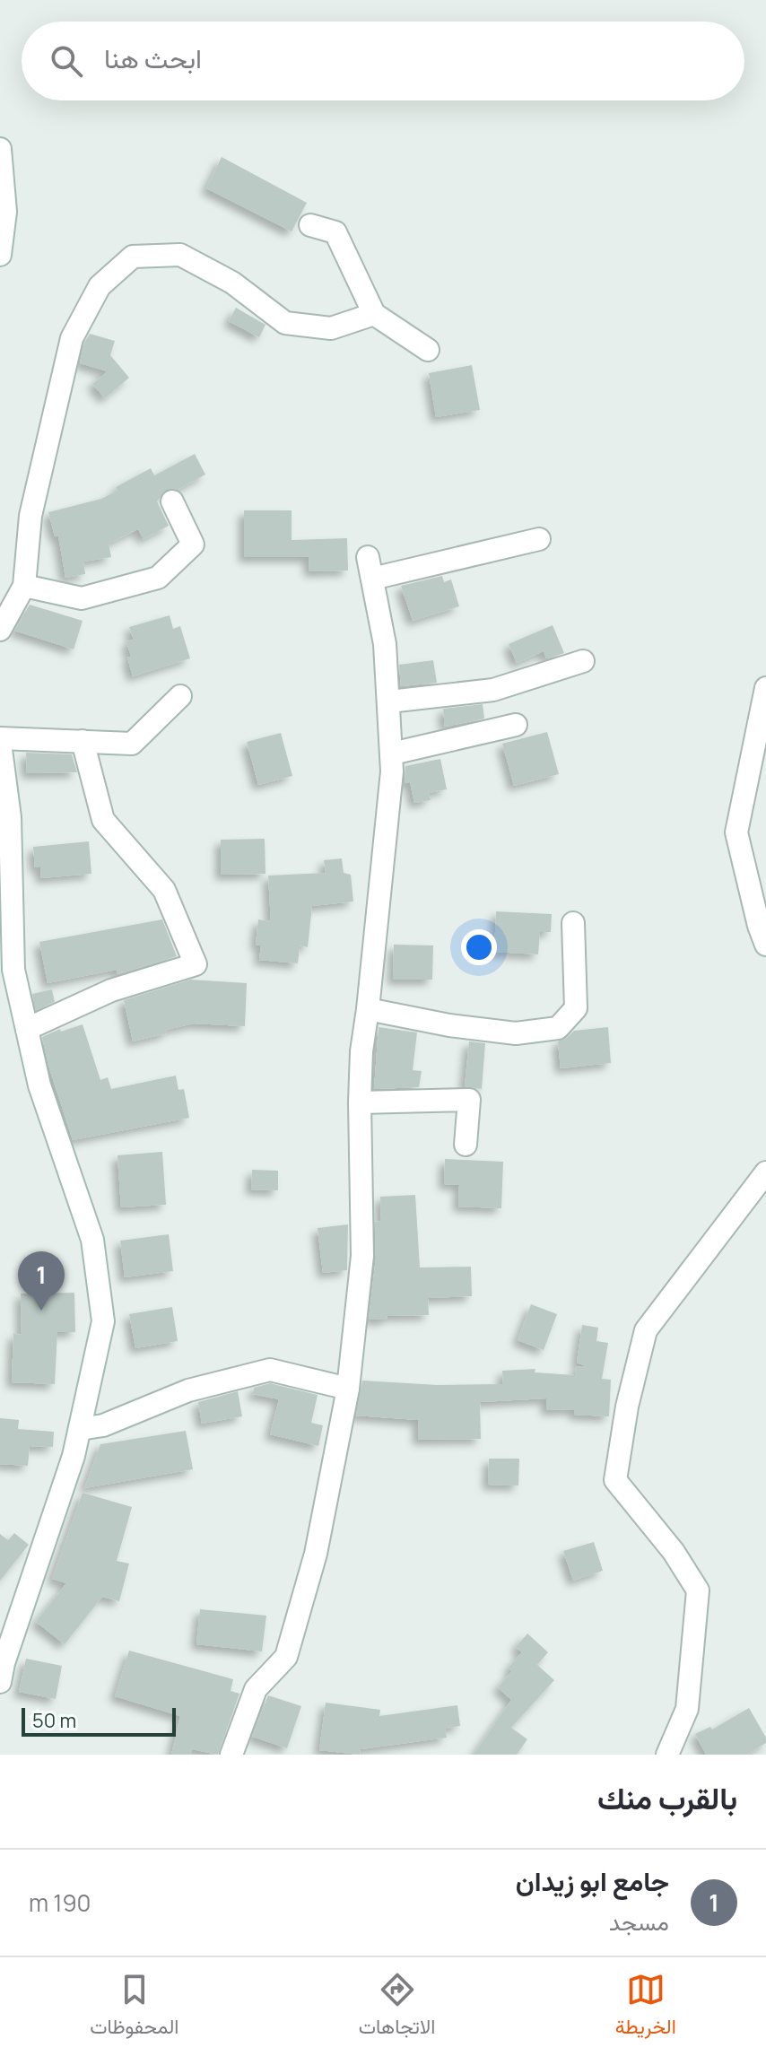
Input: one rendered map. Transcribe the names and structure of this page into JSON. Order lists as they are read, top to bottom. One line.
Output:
{"scale_bar":"50 m","page":{"search":"ابحث هنا","pins":"1","scale":"50 m","heading":"بالقرب منك","list":[{"mark":"1","name":"جامع ابو زيدان","note":"مسجد","value":"190 m"}],"nav":["الخريطة","الاتجاهات","المحفوظات"]}}
